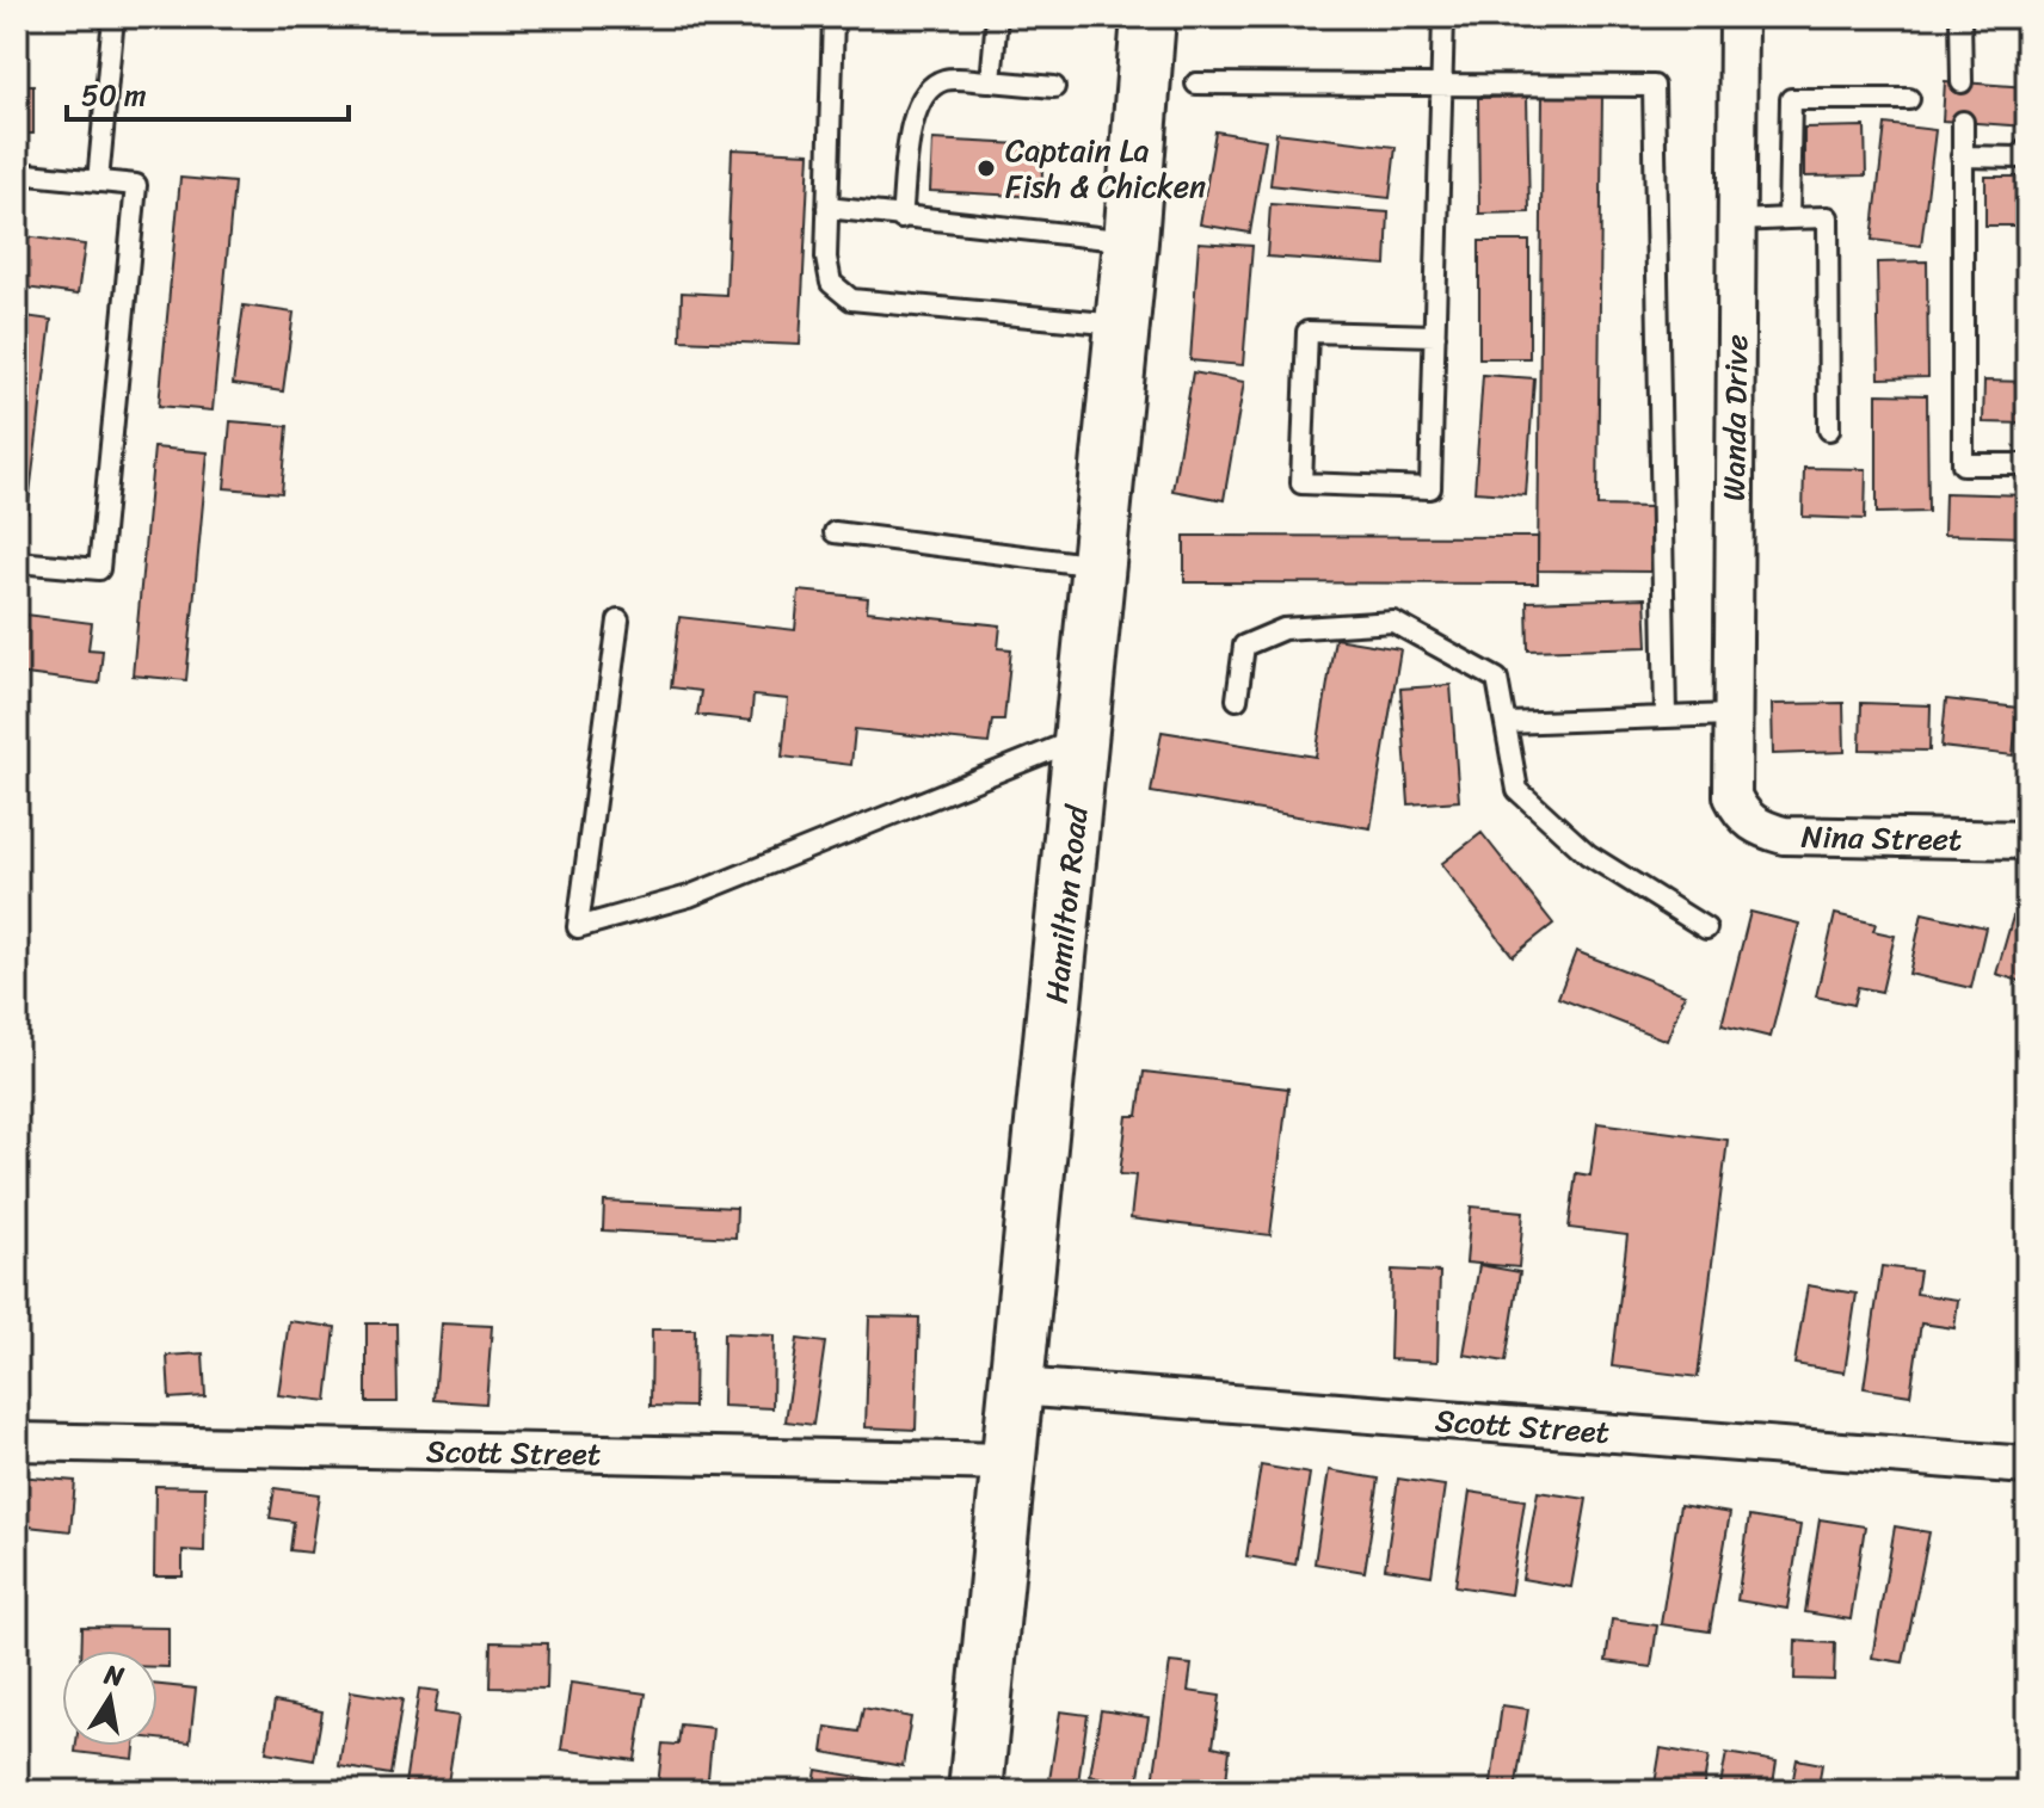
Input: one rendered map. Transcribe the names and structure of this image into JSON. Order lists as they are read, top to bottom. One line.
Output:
{"streets":{"street":["Wanda Drive","Nina Street","Hamilton Road","Scott Street"]},"crossings":[["Wanda Drive","Nina Street"],["Hamilton Road","Scott Street"]],"places":["Captain La Fish & Chicken"],"scale_bar":"50 m","north":"top"}
